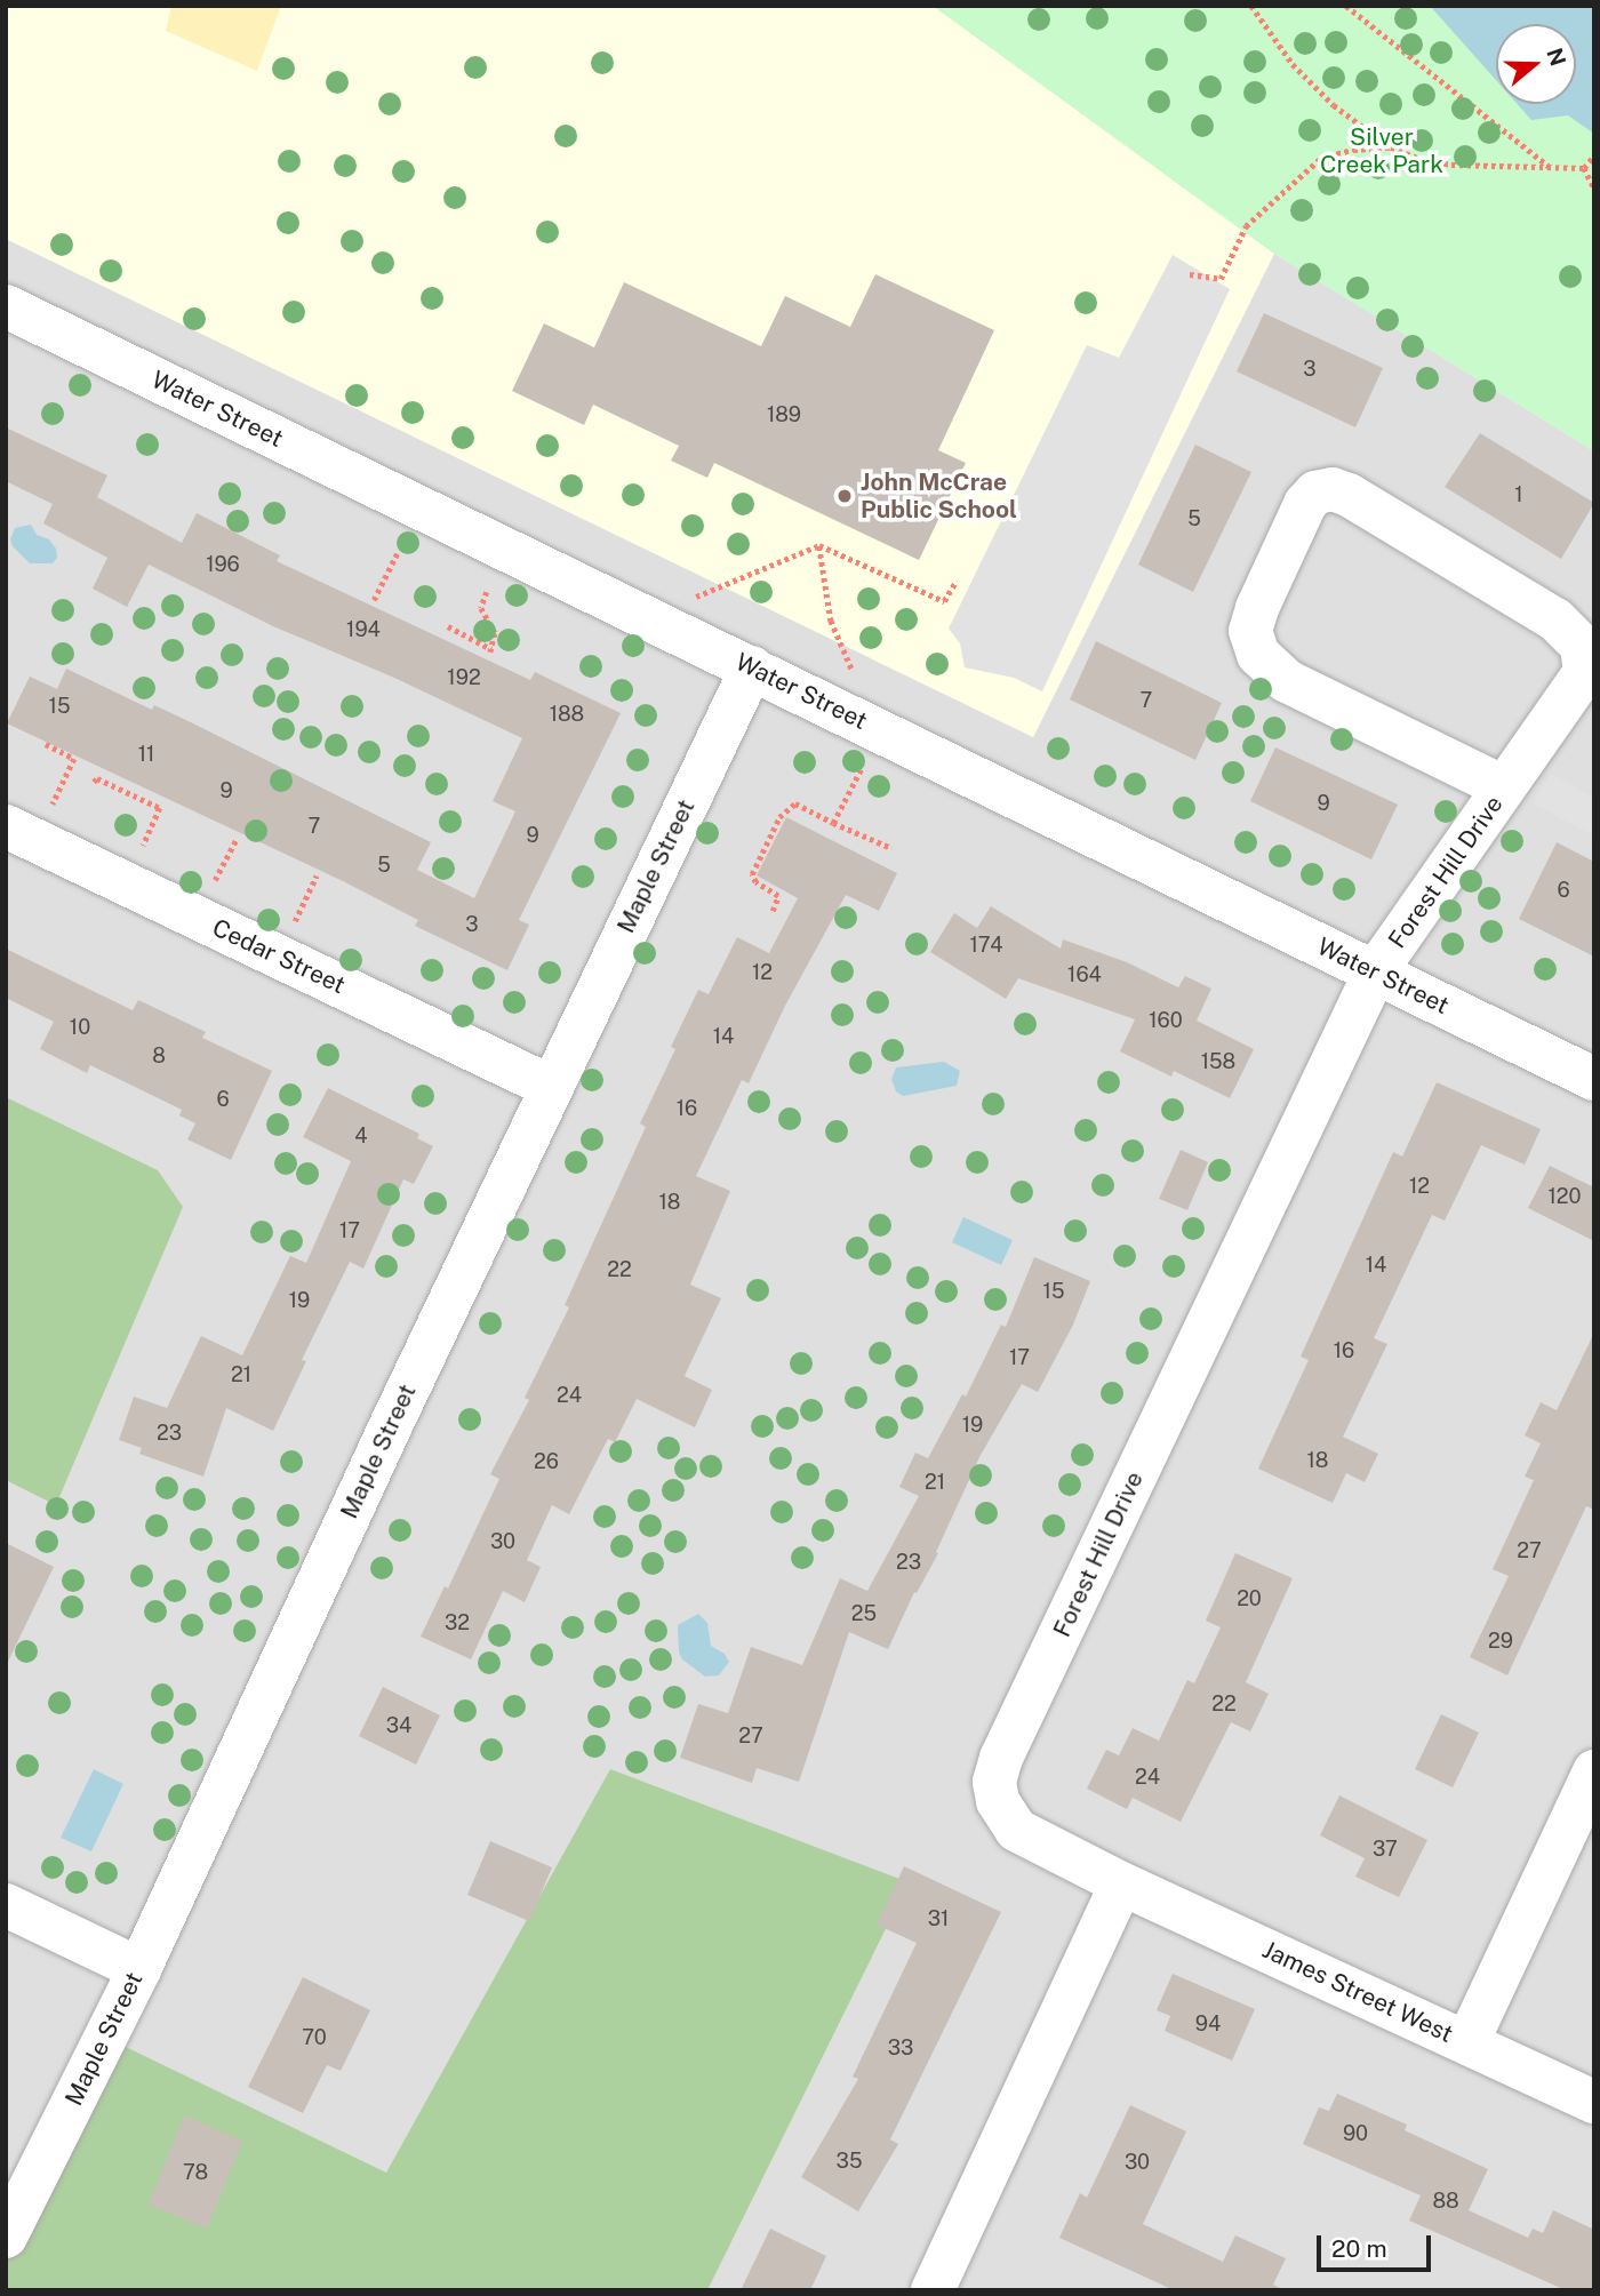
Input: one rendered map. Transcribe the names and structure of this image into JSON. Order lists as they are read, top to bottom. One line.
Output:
{"streets":{"street":["Water Street","Maple Street","Forest Hill Drive","Cedar Street","James Street West"]},"crossings":[["Water Street","Maple Street"],["Water Street","Forest Hill Drive"],["Maple Street","Cedar Street"],["Forest Hill Drive","James Street West"]],"parks":["Silver Creek Park"],"places":["John McCrae Public School"],"house_numbers":["3","189","1","5","196","194","192","7","15","188","11","9","9","7","9","5","6","3","174","12","164","160","10","14","8","158","6","16","4","12","120","18","17","14","22","15","19","16","17","21","24","19","23","18","26","21","30","27","23","20","25","32","29","22","34","27","24","37","31","94","70","33","90","35","30","78","88"],"scale_bar":"20 m","north":"right"}
